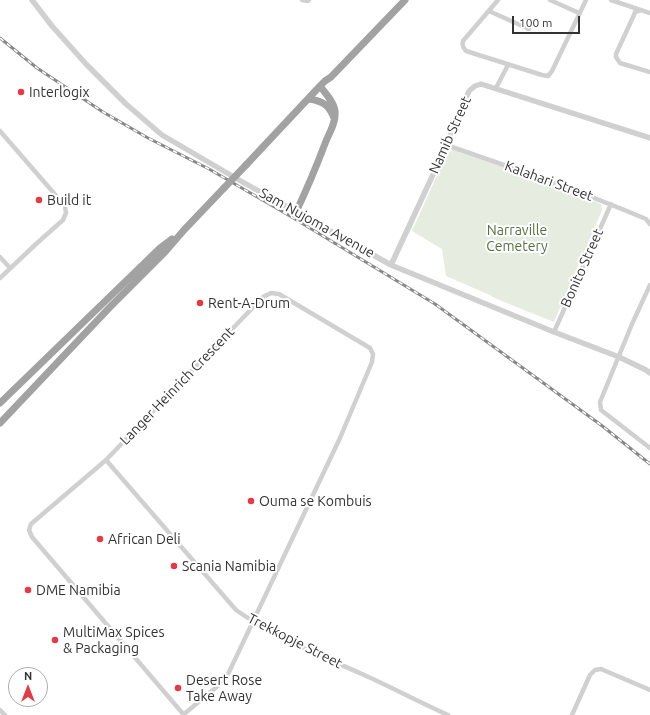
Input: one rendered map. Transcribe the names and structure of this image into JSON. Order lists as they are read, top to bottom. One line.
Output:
{"streets":{"street":["Namib Street","Kalahari Street","Sam Nujoma Avenue","Bonito Street","Langer Heinrich Crescent","Trekkopje Street"]},"crossings":[["Namib Street","Kalahari Street"],["Namib Street","Sam Nujoma Avenue"],["Kalahari Street","Bonito Street"],["Sam Nujoma Avenue","Bonito Street"],["Langer Heinrich Crescent","Trekkopje Street"]],"parks":["Narraville Cemetery"],"places":["Interlogix","Build it","Rent-A-Drum","Ouma se Kombuis","African Deli","Scania Namibia","DME Namibia","MultiMax Spices & Packaging","Desert Rose Take Away"],"scale_bar":"100 m","north":"top"}
